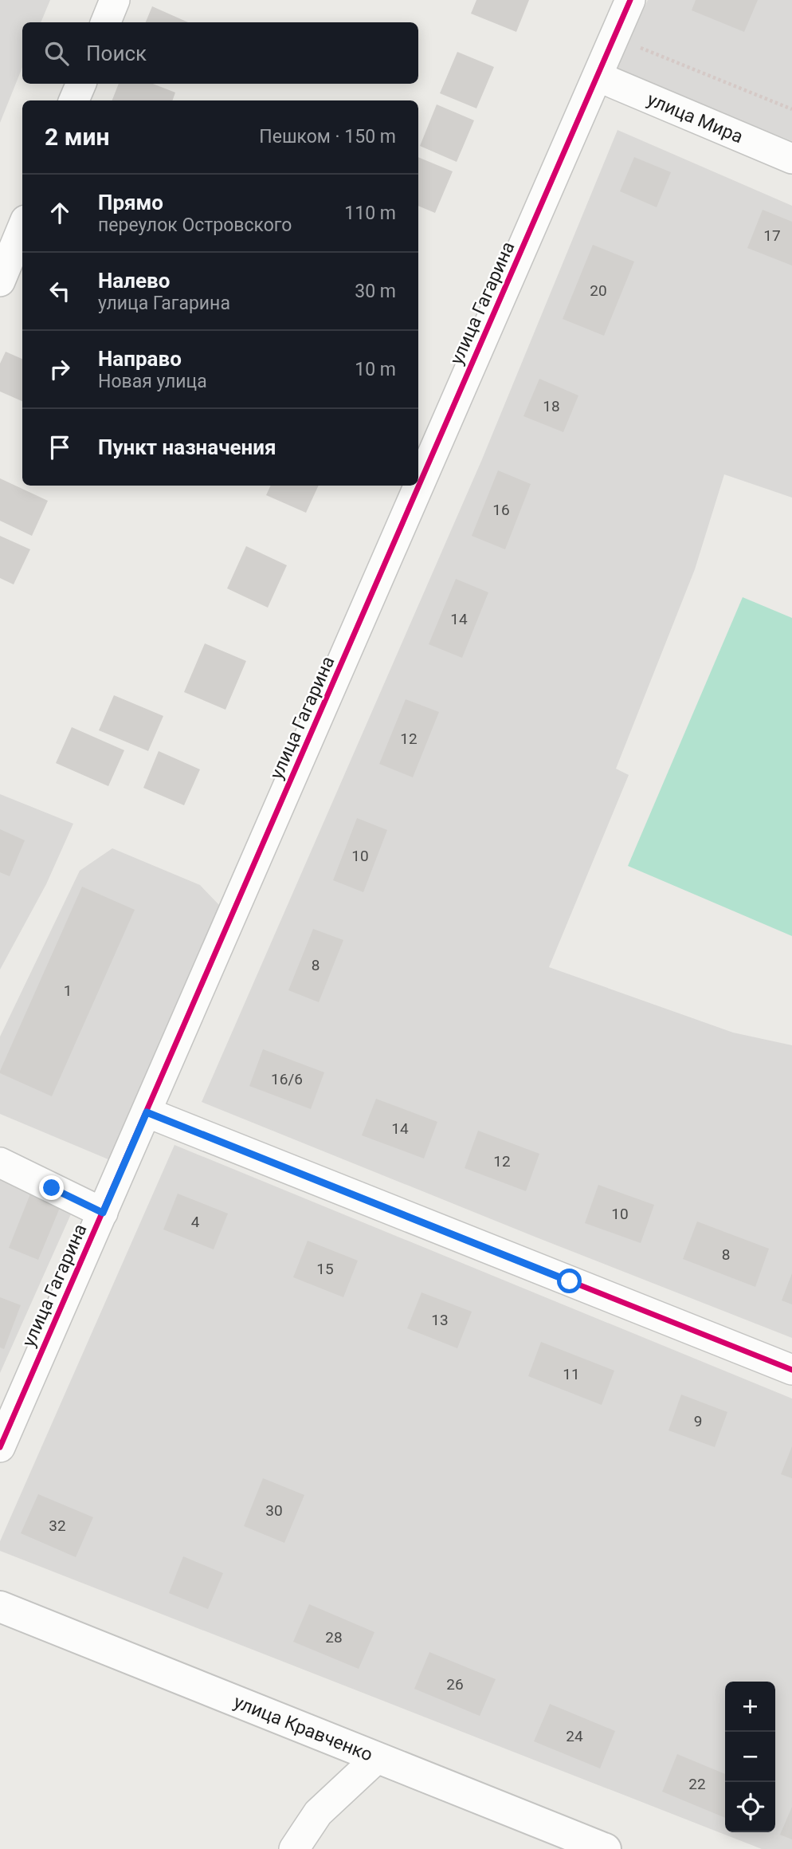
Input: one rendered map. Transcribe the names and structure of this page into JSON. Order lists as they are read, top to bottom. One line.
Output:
{"streets":{"street":["улица Мира","улица Гагарина","улица Кравченко"]},"crossings":[["улица Мира","улица Гагарина"]],"house_numbers":["17","20","18","16","14","12","10","8","1","16/6","14","12","10","4","8","15","13","11","9","30","32","28","26","24","22"],"page":{"search":"Поиск","heading":["2 мин","Пешком · 150 m"],"list":[["Прямо","переулок Островского","110 m"],["Налево","улица Гагарина","30 m"],["Направо","Новая улица","10 m"],"Пункт назначения"],"map_buttons":["+","−"]}}
